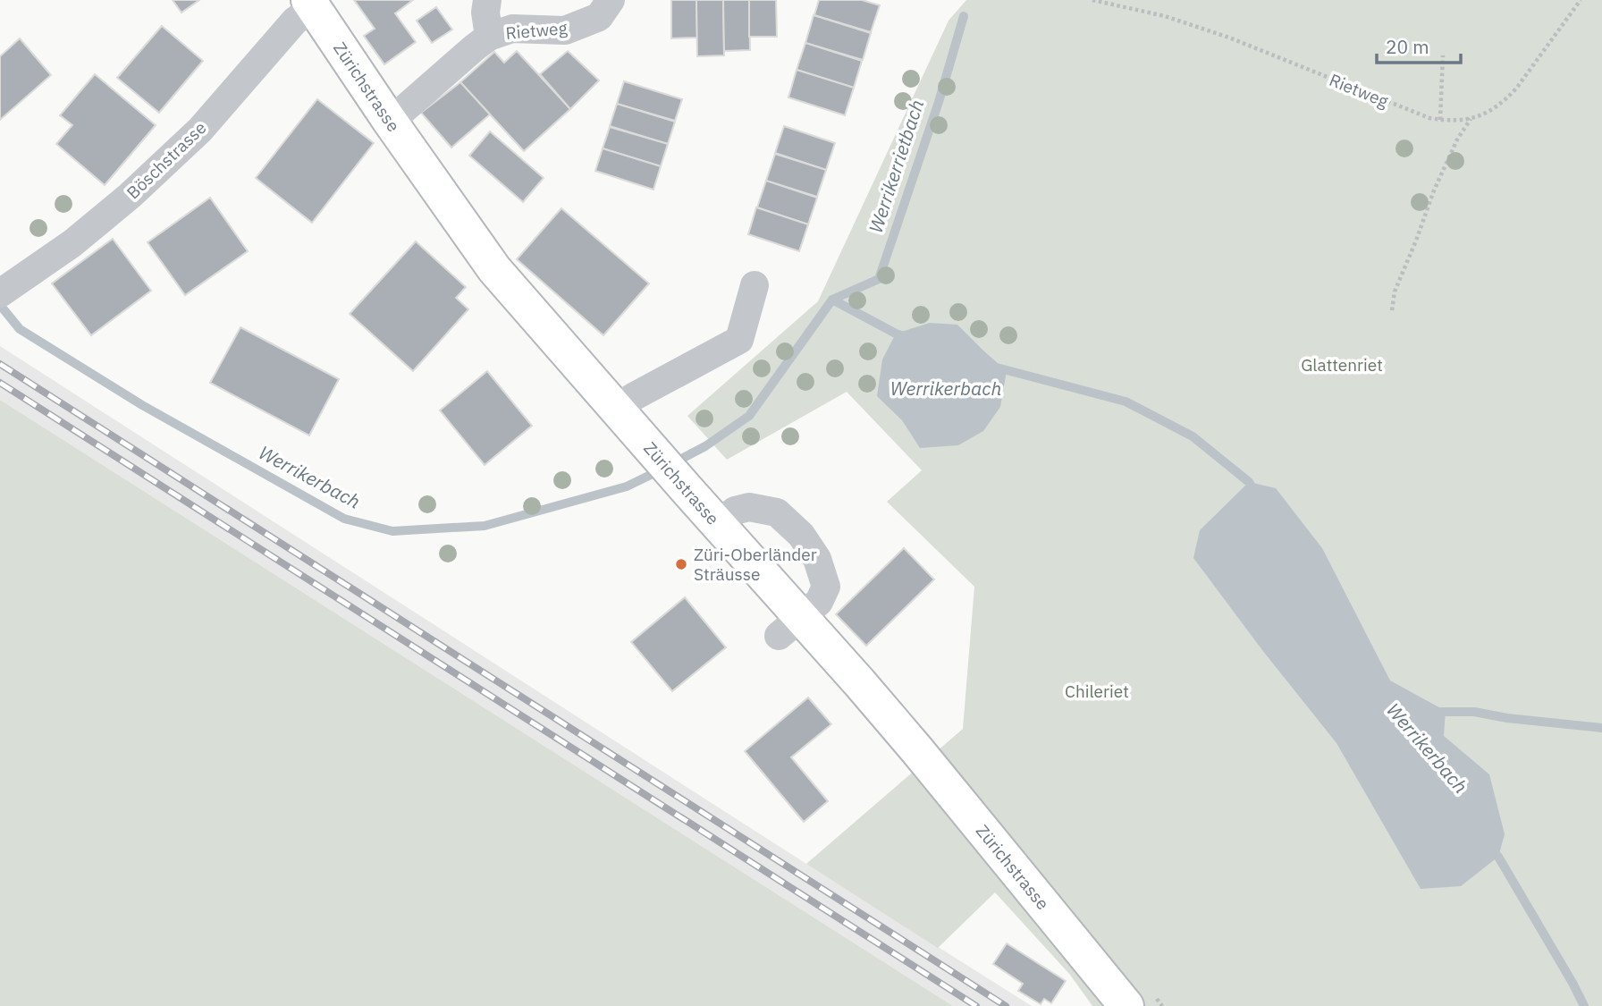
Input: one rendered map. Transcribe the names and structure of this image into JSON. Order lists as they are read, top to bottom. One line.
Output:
{"streets":{"main road":["Zürichstrasse"],"street":["Rietweg","Böschstrasse"]},"crossings":[["Rietweg","Zürichstrasse"],["Zürichstrasse","Böschstrasse"]],"water":["Werrikerrietbach","Werrikerbach"],"parks":["Glattenriet","Chileriet"],"places":["Züri-Oberländer Sträusse"],"scale_bar":"20 m"}
